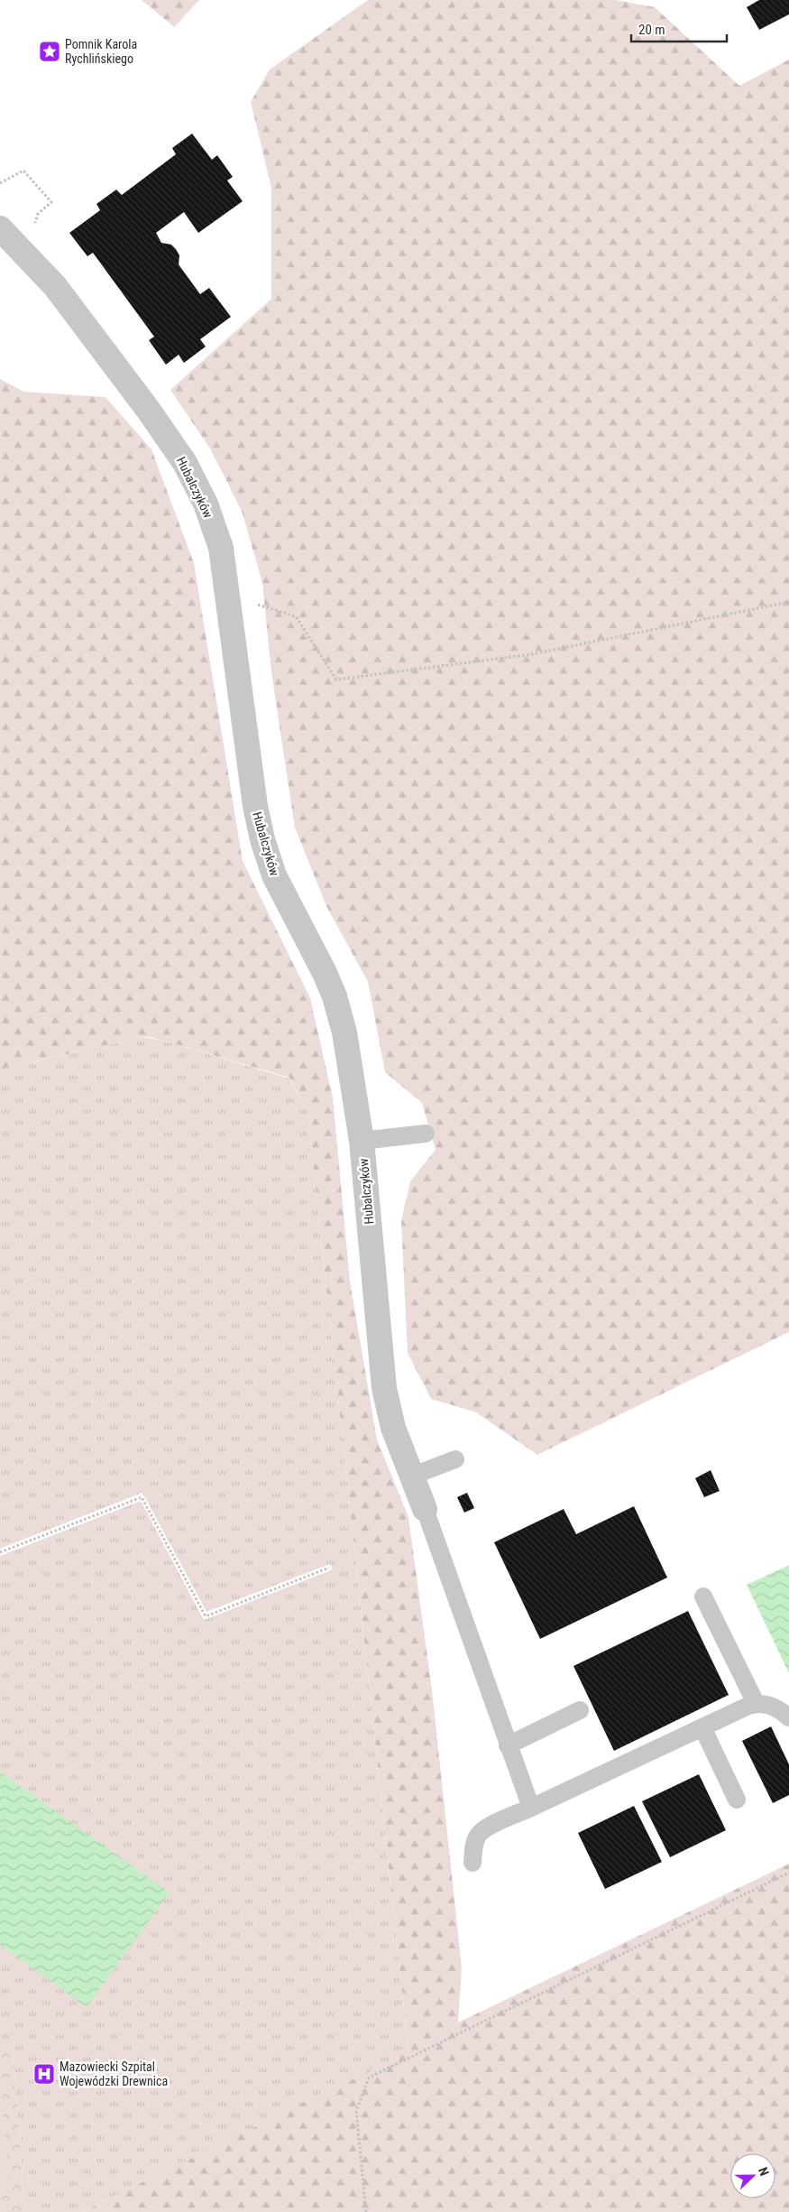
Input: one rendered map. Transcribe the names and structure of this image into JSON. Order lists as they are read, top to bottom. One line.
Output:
{"streets":{"street":["Hubalczyków"]},"places":{"place":["Pomnik Karola Rychlińskiego"],"hospital":["Mazowiecki Szpital Wojewódzki Drewnica"]},"scale_bar":"20 m","north":"right"}
